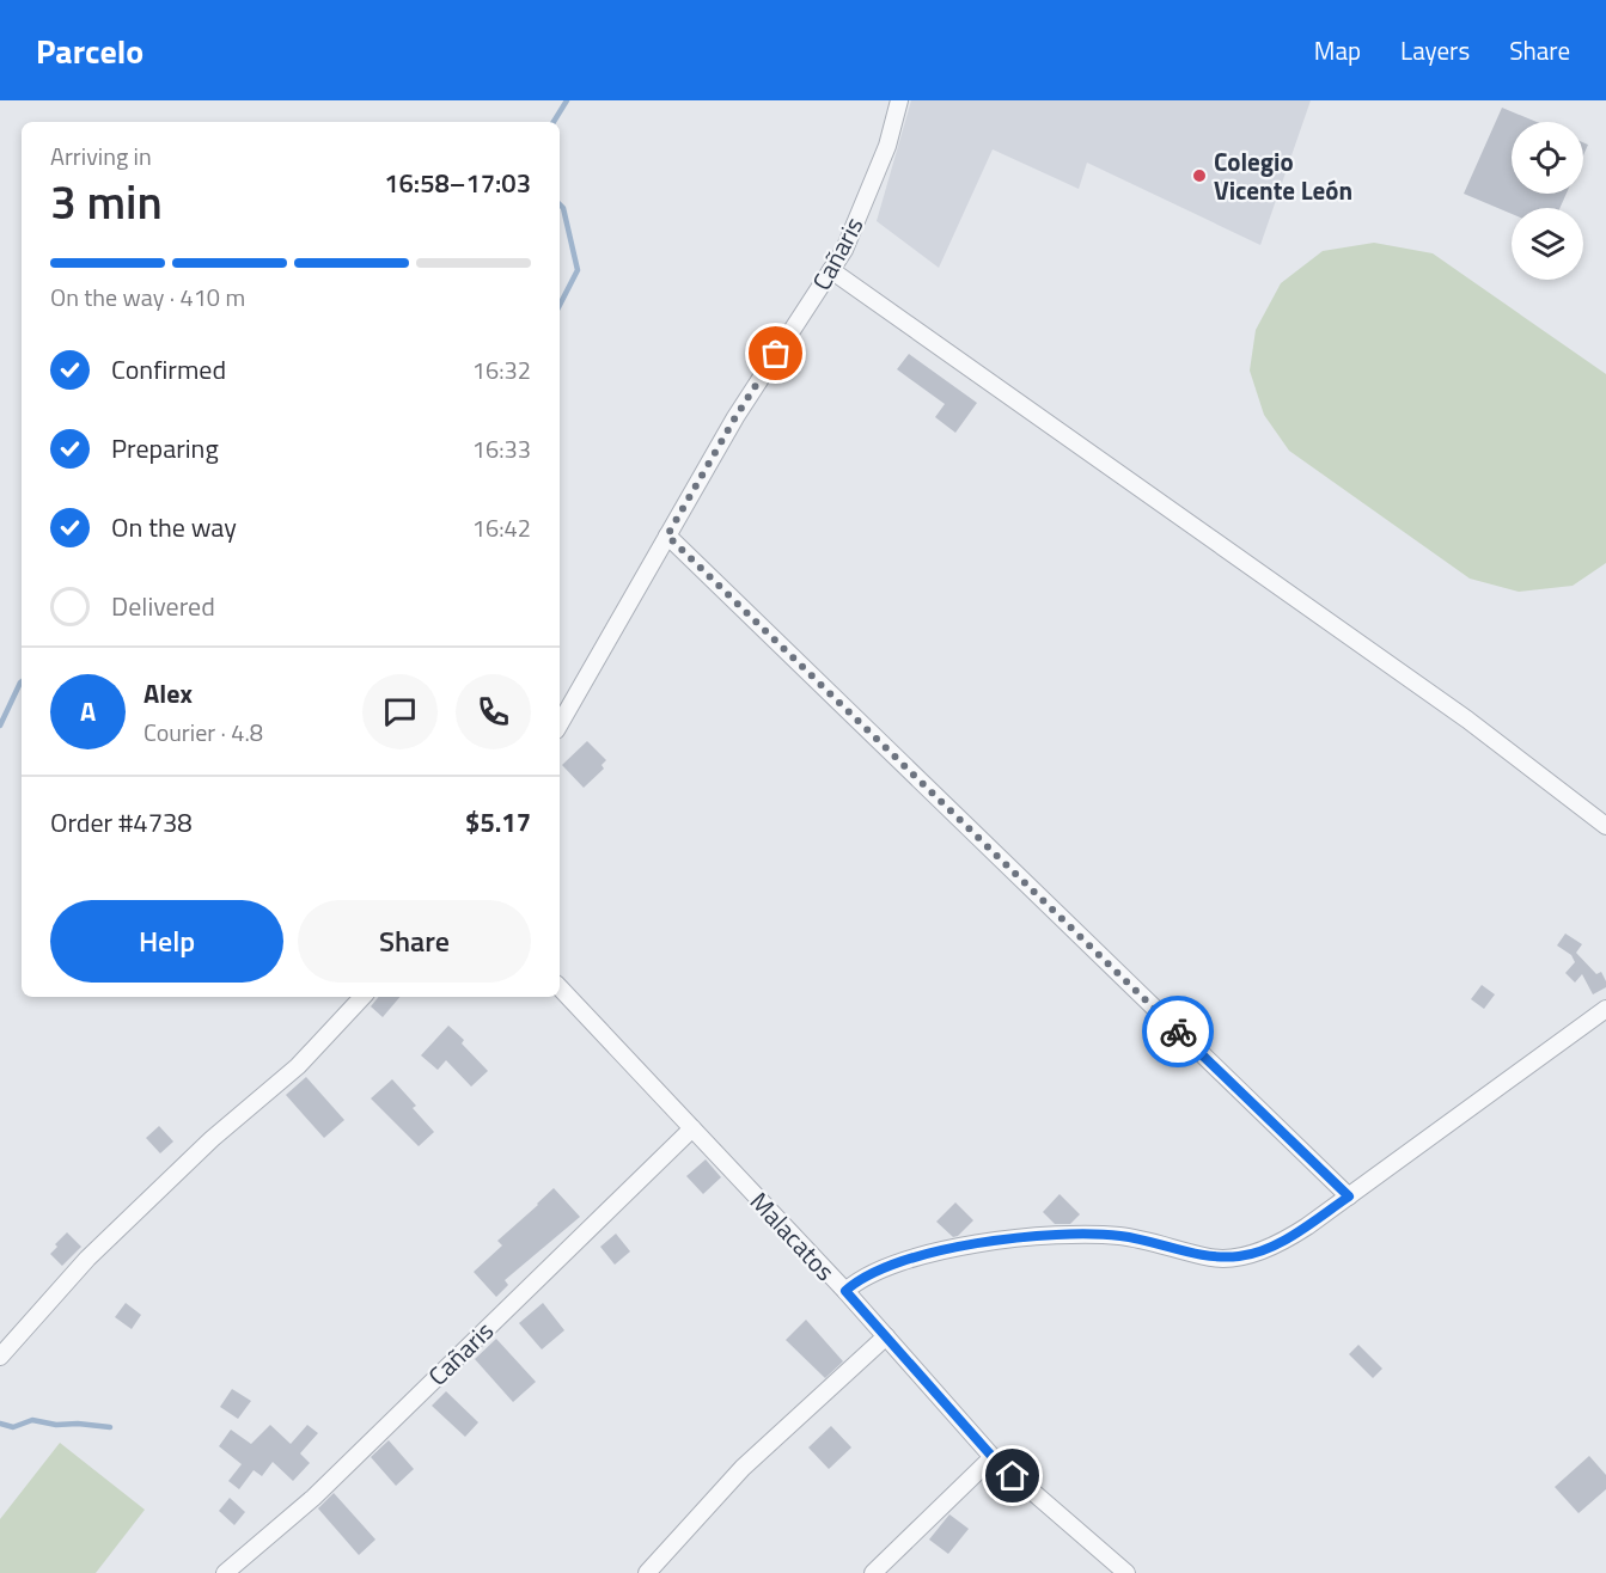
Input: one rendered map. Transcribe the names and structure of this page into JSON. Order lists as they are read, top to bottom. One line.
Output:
{"streets":{"street":["Cañaris","Malacatos"]},"crossings":[["Cañaris","Malacatos"]],"places":["Colegio Vicente León"],"page":{"header":"Parcelo","nav":["Map","Layers","Share"],"heading":["3 min","Arriving in","16:58–17:03"],"panel":["Alex","Courier · 4.8","Order #4738","$5.17"],"bar":"On the way · 410 m","list":[["Confirmed","16:32"],["Preparing","16:33"],["On the way","16:42"],"Delivered"],"round":"A","buttons":["Help","Share"]}}
